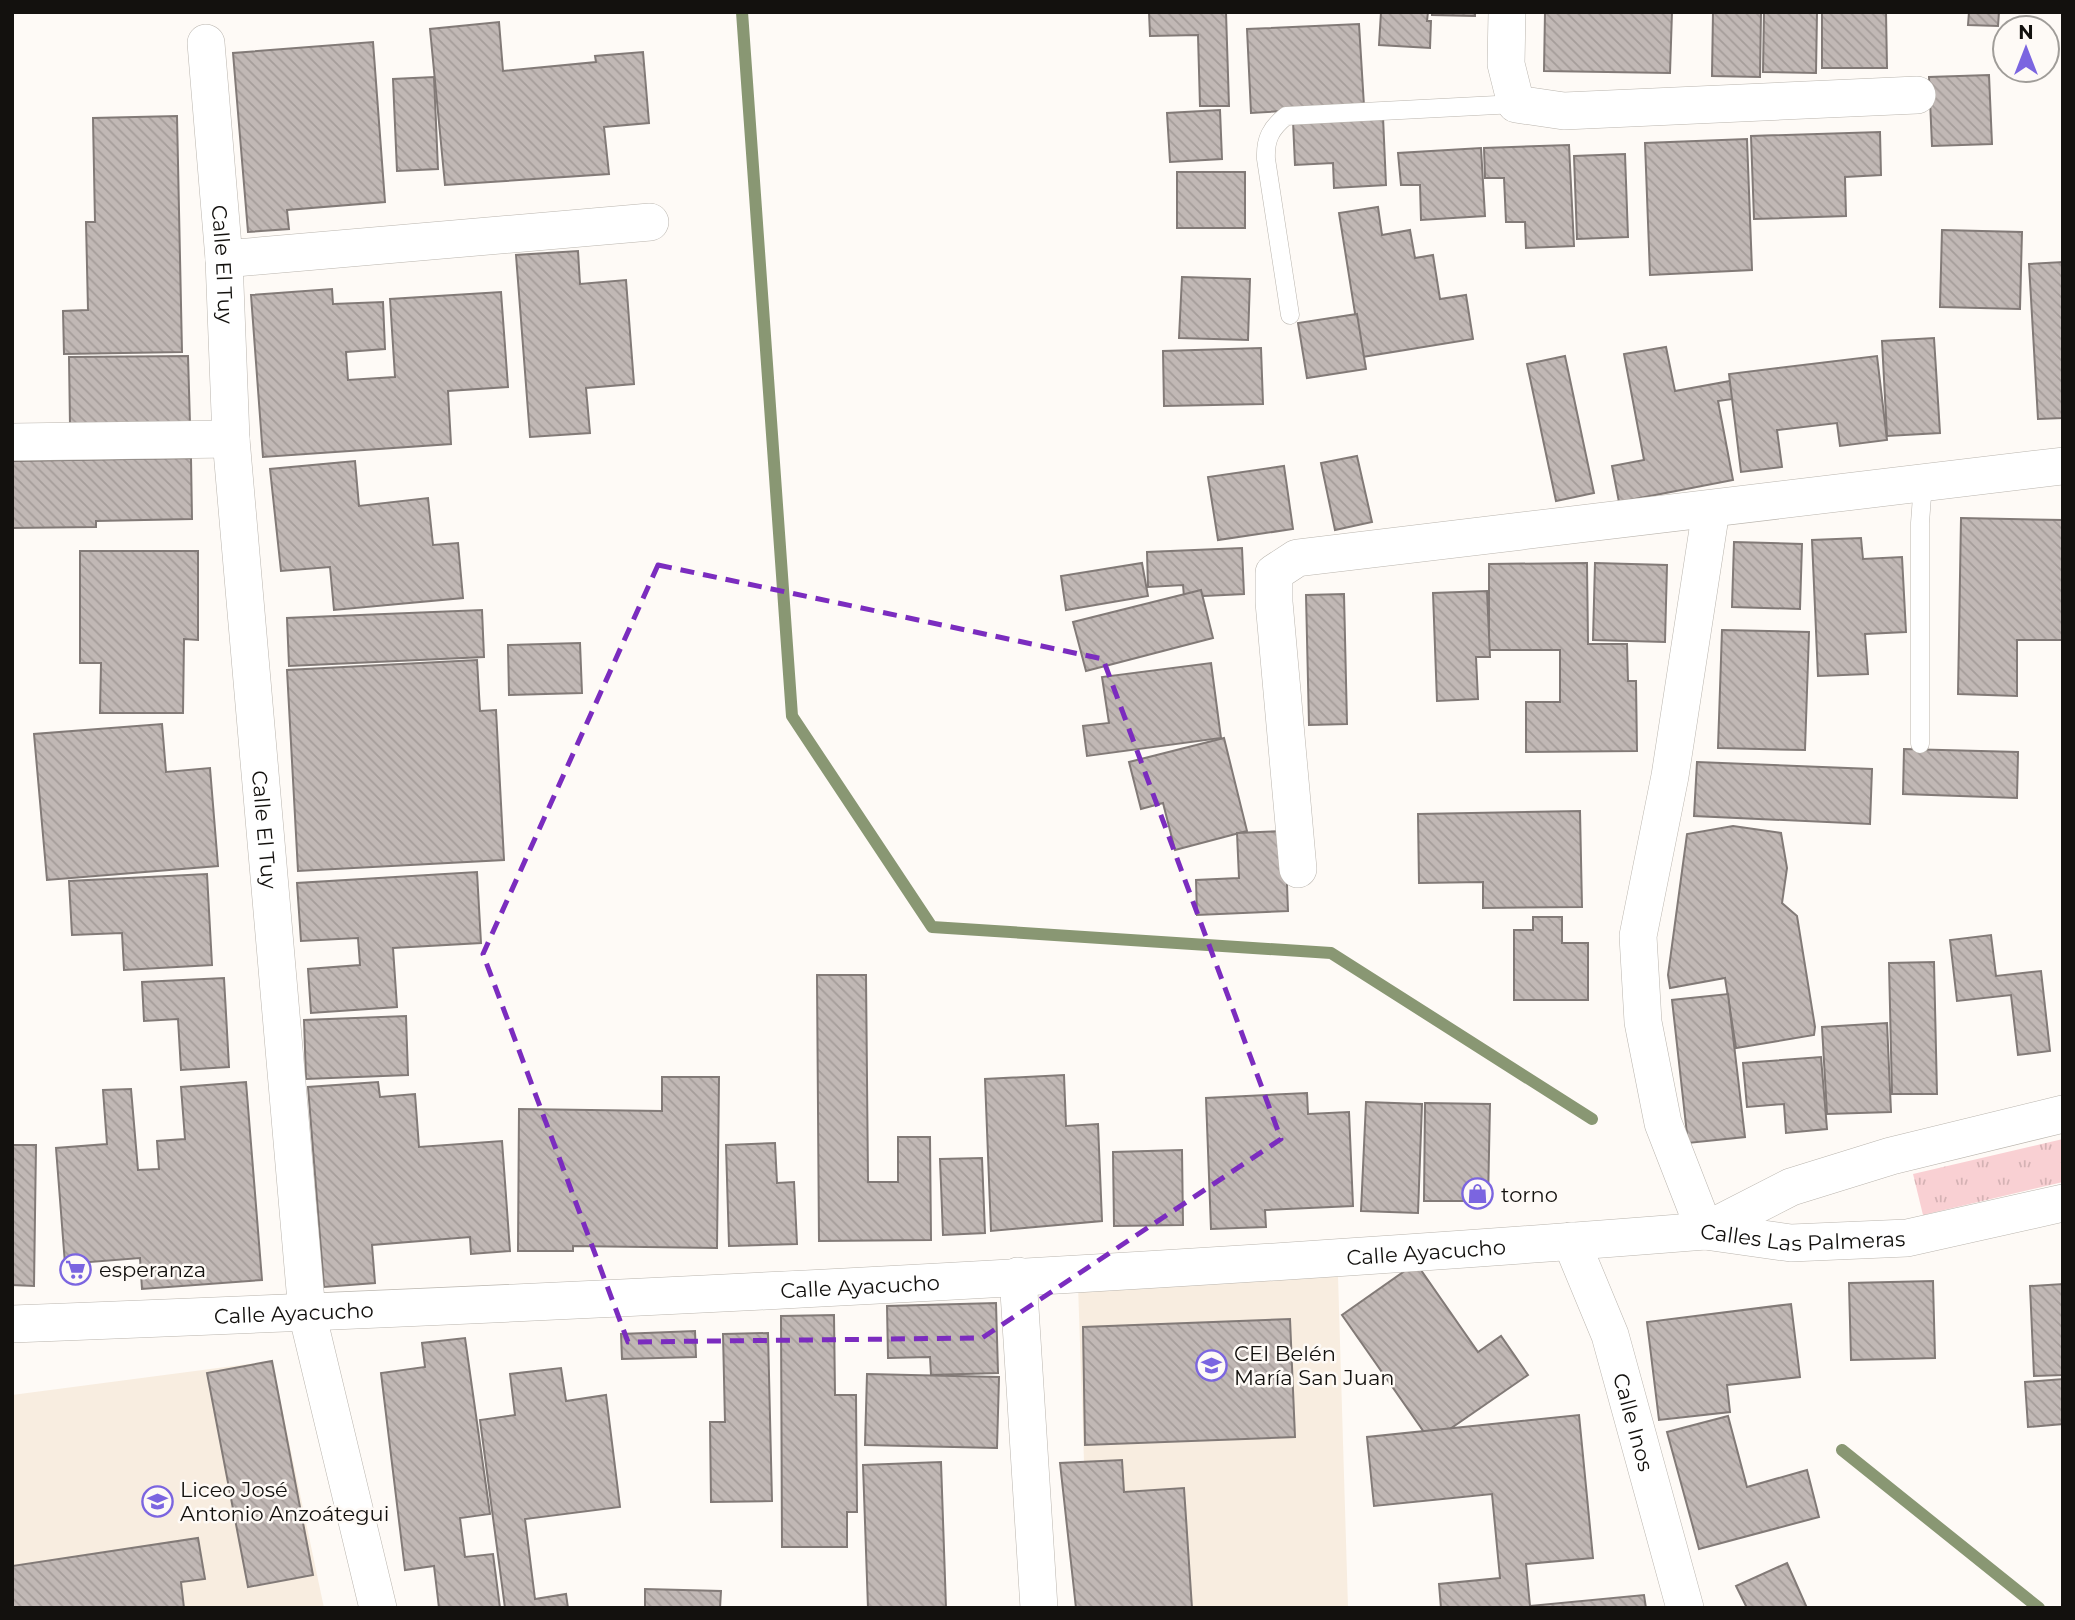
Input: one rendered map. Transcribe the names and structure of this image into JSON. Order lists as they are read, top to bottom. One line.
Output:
{"streets":{"street":["Calle El Tuy","Calles Las Palmeras","Calle Ayacucho","Calle Inos"]},"crossings":[["Calle El Tuy","Calle Ayacucho"],["Calles Las Palmeras","Calle Ayacucho"],["Calle Ayacucho","Calle Inos"]],"places":{"shop":["torno"],"supermarket":["esperanza"],"school or university":["CEI Belén María San Juan","Liceo José Antonio Anzoátegui"]},"north":"top"}
